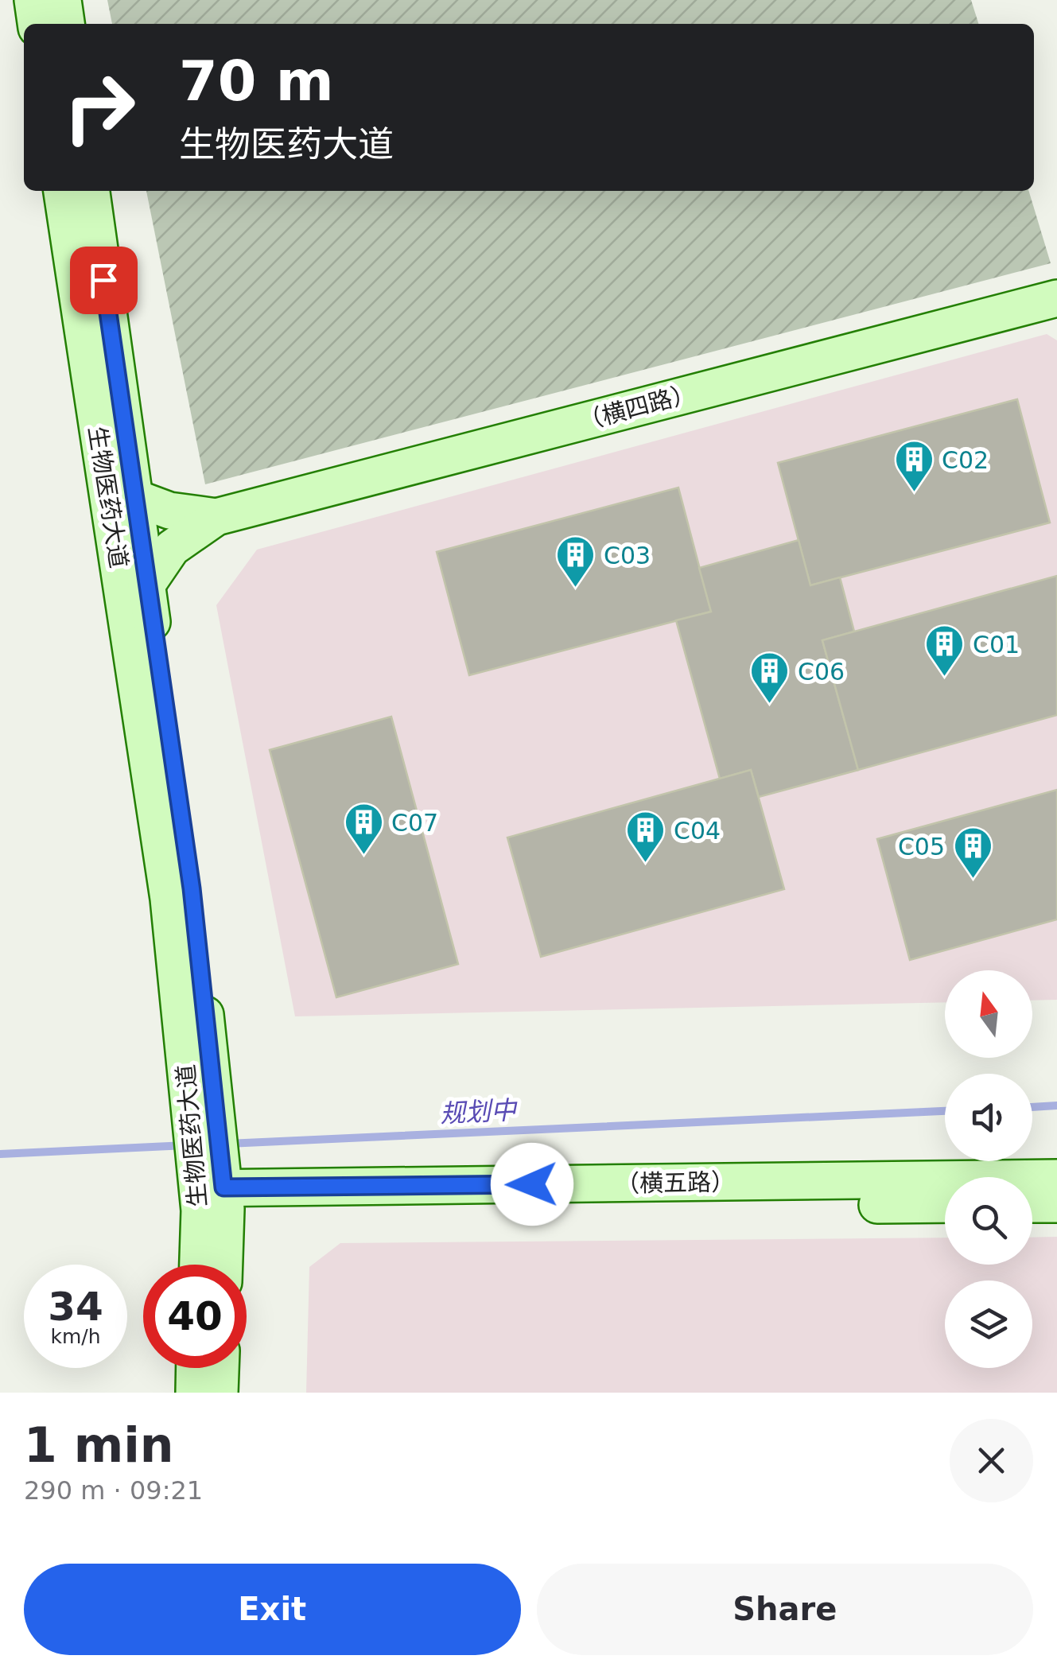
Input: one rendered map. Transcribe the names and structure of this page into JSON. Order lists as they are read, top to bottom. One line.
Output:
{"streets":{"street":["（横四路）","生物医药大道","（横五路）"]},"crossings":[["生物医药大道","（横五路）"]],"water":["规划中"],"places":{"building":["C02","C03","C01","C06","C07","C04","C05"]},"north":"top","page":{"turn":["70 m","生物医药大道"],"speed":"34 km/h","limit":"40","heading":["1 min","290 m · 09:21"],"buttons":["Exit","Share"]}}
